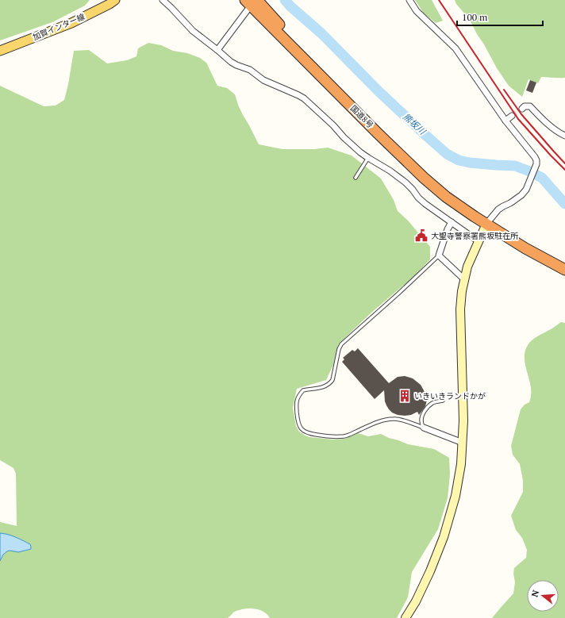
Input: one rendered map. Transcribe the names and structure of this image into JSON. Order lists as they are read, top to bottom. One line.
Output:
{"streets":{"highway":["国道8号"],"main road":["加賀インター線"]},"water":["熊坂川"],"places":{"public building":["大聖寺警察署熊坂駐在所"],"building":["いきいきランドかが"]},"scale_bar":"100 m","north":"left"}
